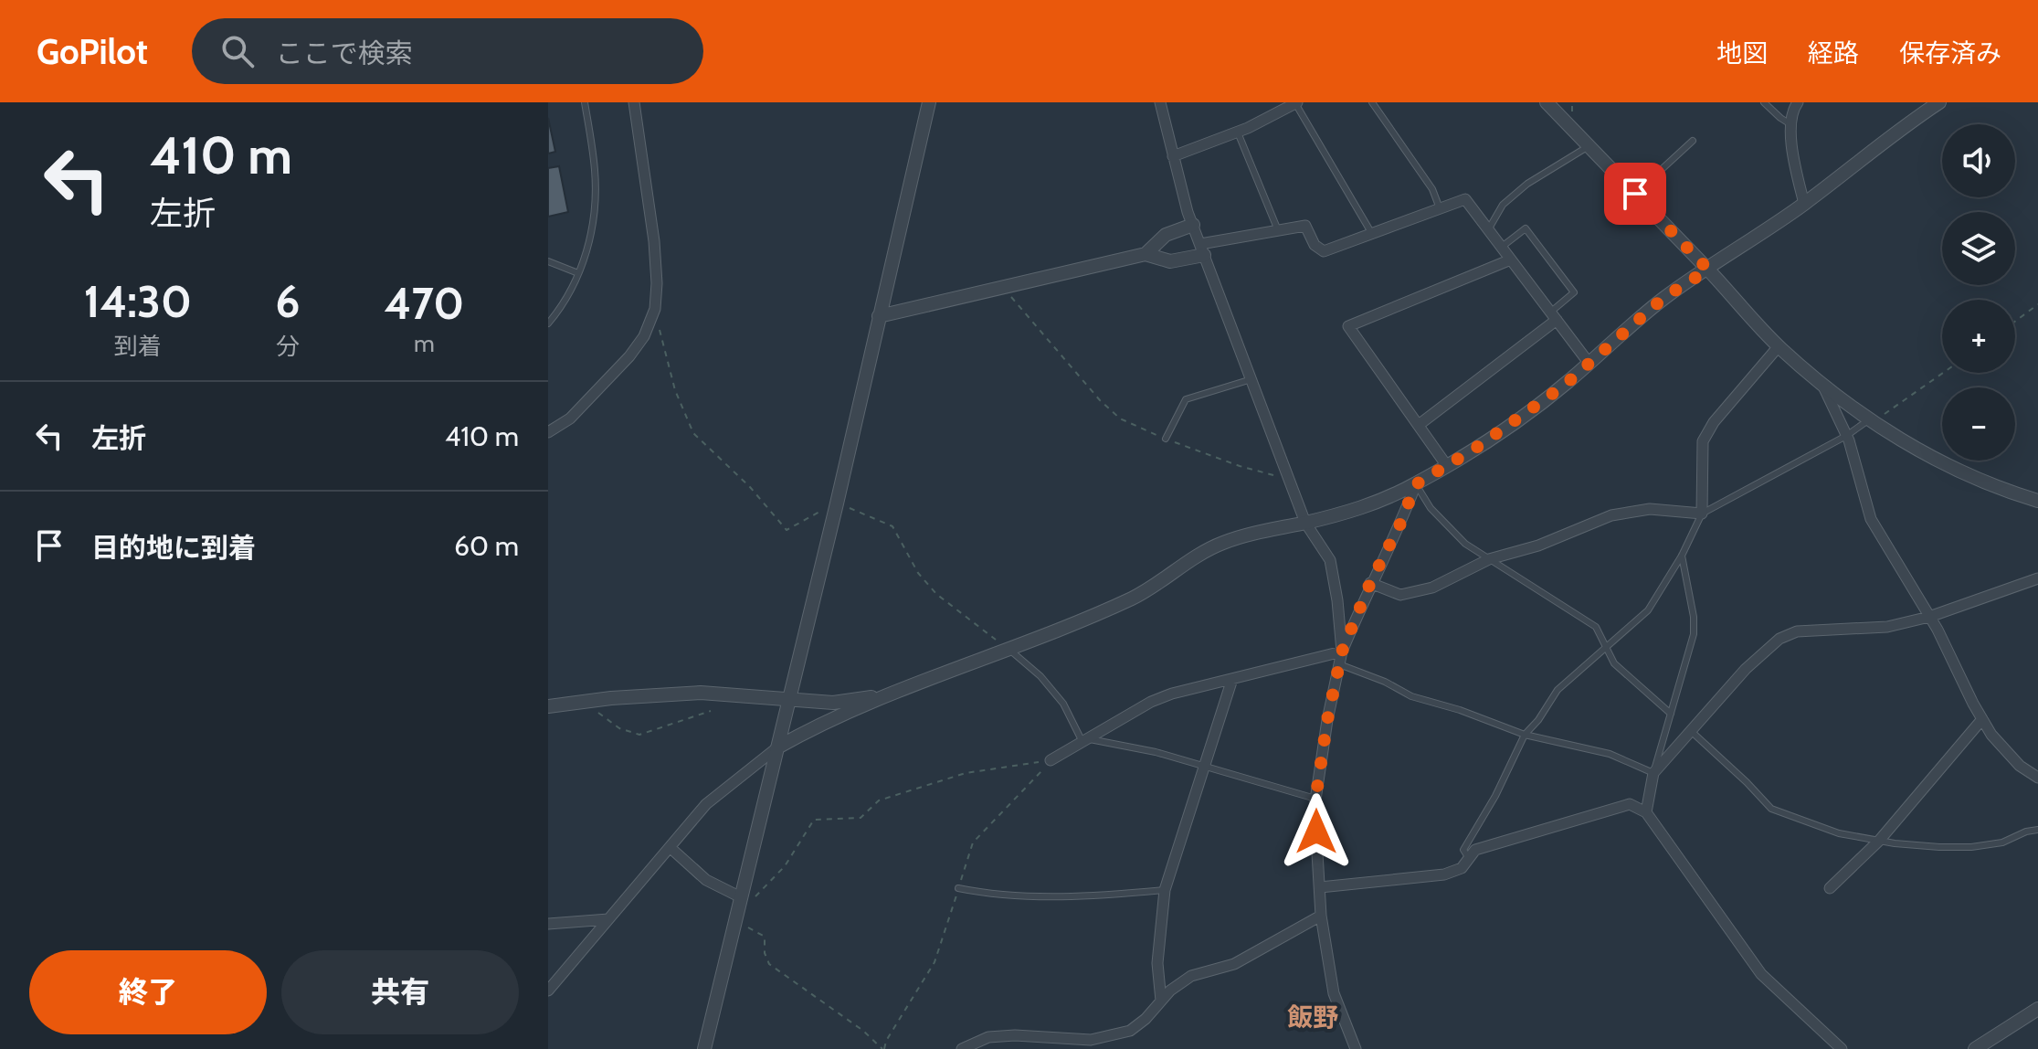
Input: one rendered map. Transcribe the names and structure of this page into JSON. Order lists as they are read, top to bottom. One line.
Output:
{"districts":["飯野"],"page":{"header":"GoPilot","search":"ここで検索","nav":["地図","経路","保存済み"],"turn":["410 m","左折"],"map_buttons":["+","−"],"eta":["14:30","到着","6","分","470","m"],"list":[{"name":"左折","value":"410 m"},{"name":"目的地に到着","value":"60 m"}],"buttons":["終了","共有"]}}
